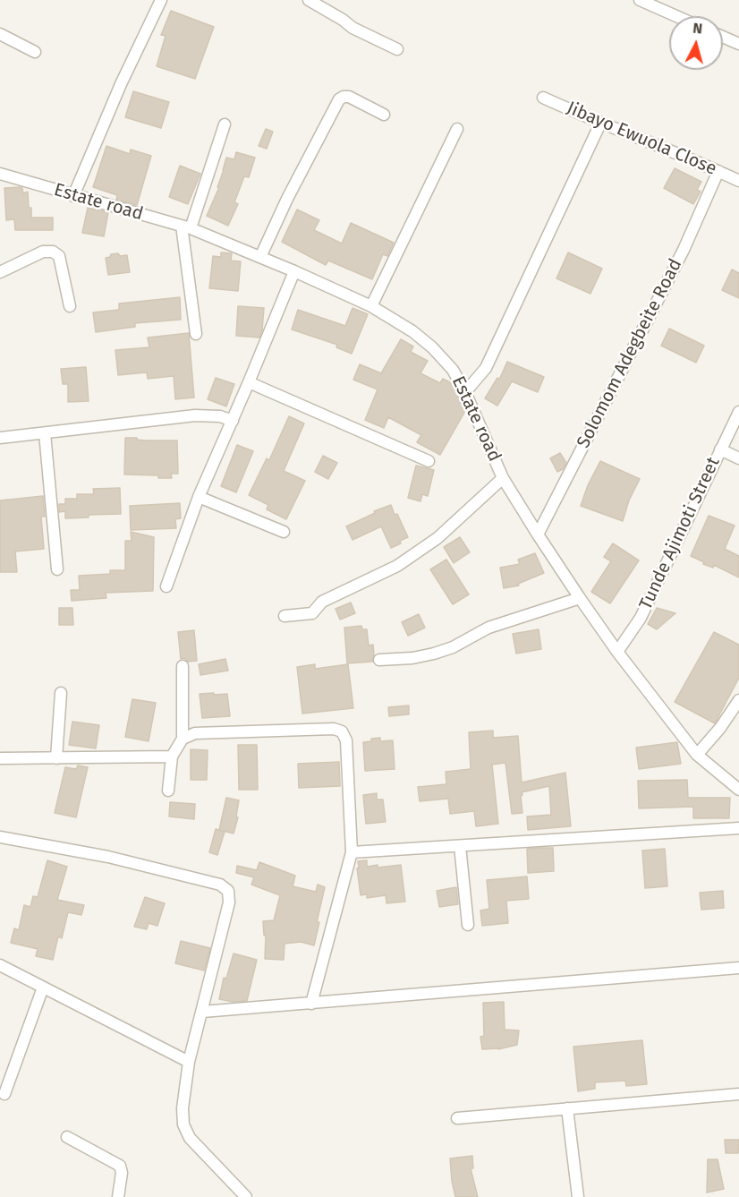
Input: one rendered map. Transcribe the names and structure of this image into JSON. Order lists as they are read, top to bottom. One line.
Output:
{"streets":{"street":["Jibayo Ewuola Close","Estate road","Solomom Adegbeite Road","Tunde Ajimoti Street"]},"crossings":[["Jibayo Ewuola Close","Solomom Adegbeite Road"],["Estate road","Solomom Adegbeite Road"],["Estate road","Tunde Ajimoti Street"]],"north":"top"}
